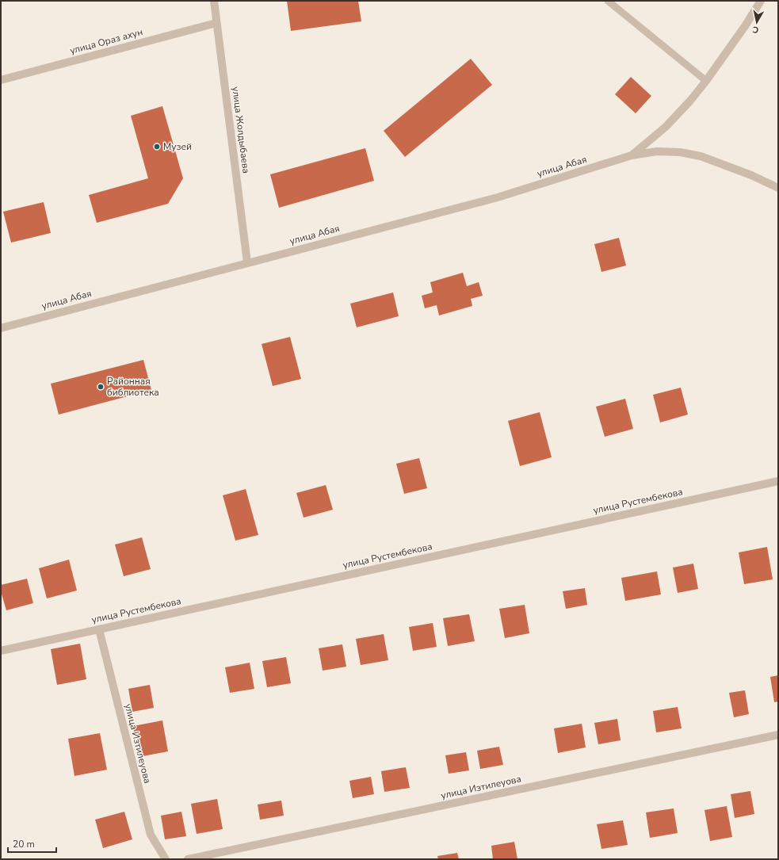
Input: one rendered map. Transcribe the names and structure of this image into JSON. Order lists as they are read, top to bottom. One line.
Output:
{"streets":{"street":["улица Ораз ахун","улица Жолдыбаева","улица Абая","улица Рустембекова","улица Изтилеуова"]},"crossings":[["улица Ораз ахун","улица Жолдыбаева"],["улица Жолдыбаева","улица Абая"],["улица Рустембекова","улица Изтилеуова"]],"places":["Музей","Районная библиотека"],"scale_bar":"20 m","north":"bottom"}
